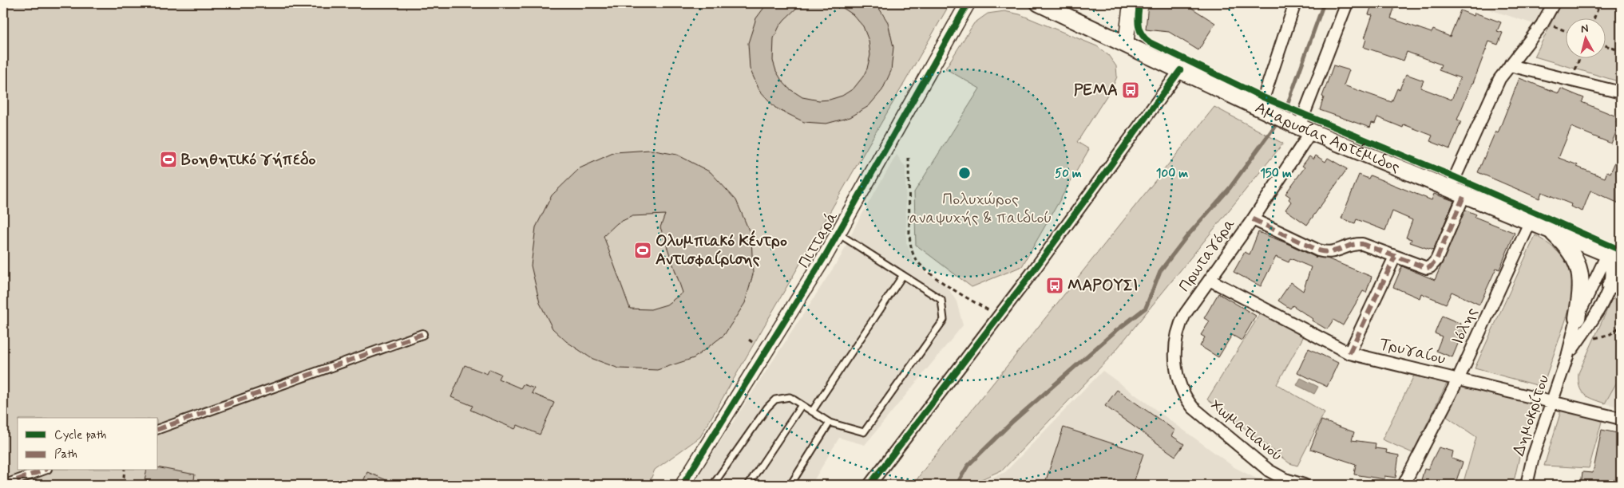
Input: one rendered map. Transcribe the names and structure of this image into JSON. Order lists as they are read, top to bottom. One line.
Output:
{"streets":{"main road":["Αμαρυσίας Αρτέμιδος"],"street":["Πιτταρά","Πρωταγόρα","Ιόλης","Τρυγαίου","Δημοκρίτου","Χωματιανού"]},"crossings":[["Αμαρυσίας Αρτέμιδος","Πρωταγόρα"],["Αμαρυσίας Αρτέμιδος","Ιόλης"],["Αμαρυσίας Αρτέμιδος","Δημοκρίτου"],["Πρωταγόρα","Τρυγαίου"],["Πρωταγόρα","Χωματιανού"],["Ιόλης","Τρυγαίου"],["Τρυγαίου","Δημοκρίτου"]],"parks":["Πολυχώρος αναψυχής & παιδιού"],"places":{"bus stop":["ΡΕΜΑ","ΜΑΡΟΥΣΙ"],"sports":["Βοηθητικό γήπεδο","Ολυμπιακό Κέντρο Αντισφαίρισης"]},"legend":["Cycle path","Path"],"north":"top","rings":["50 m","100 m","150 m"]}
